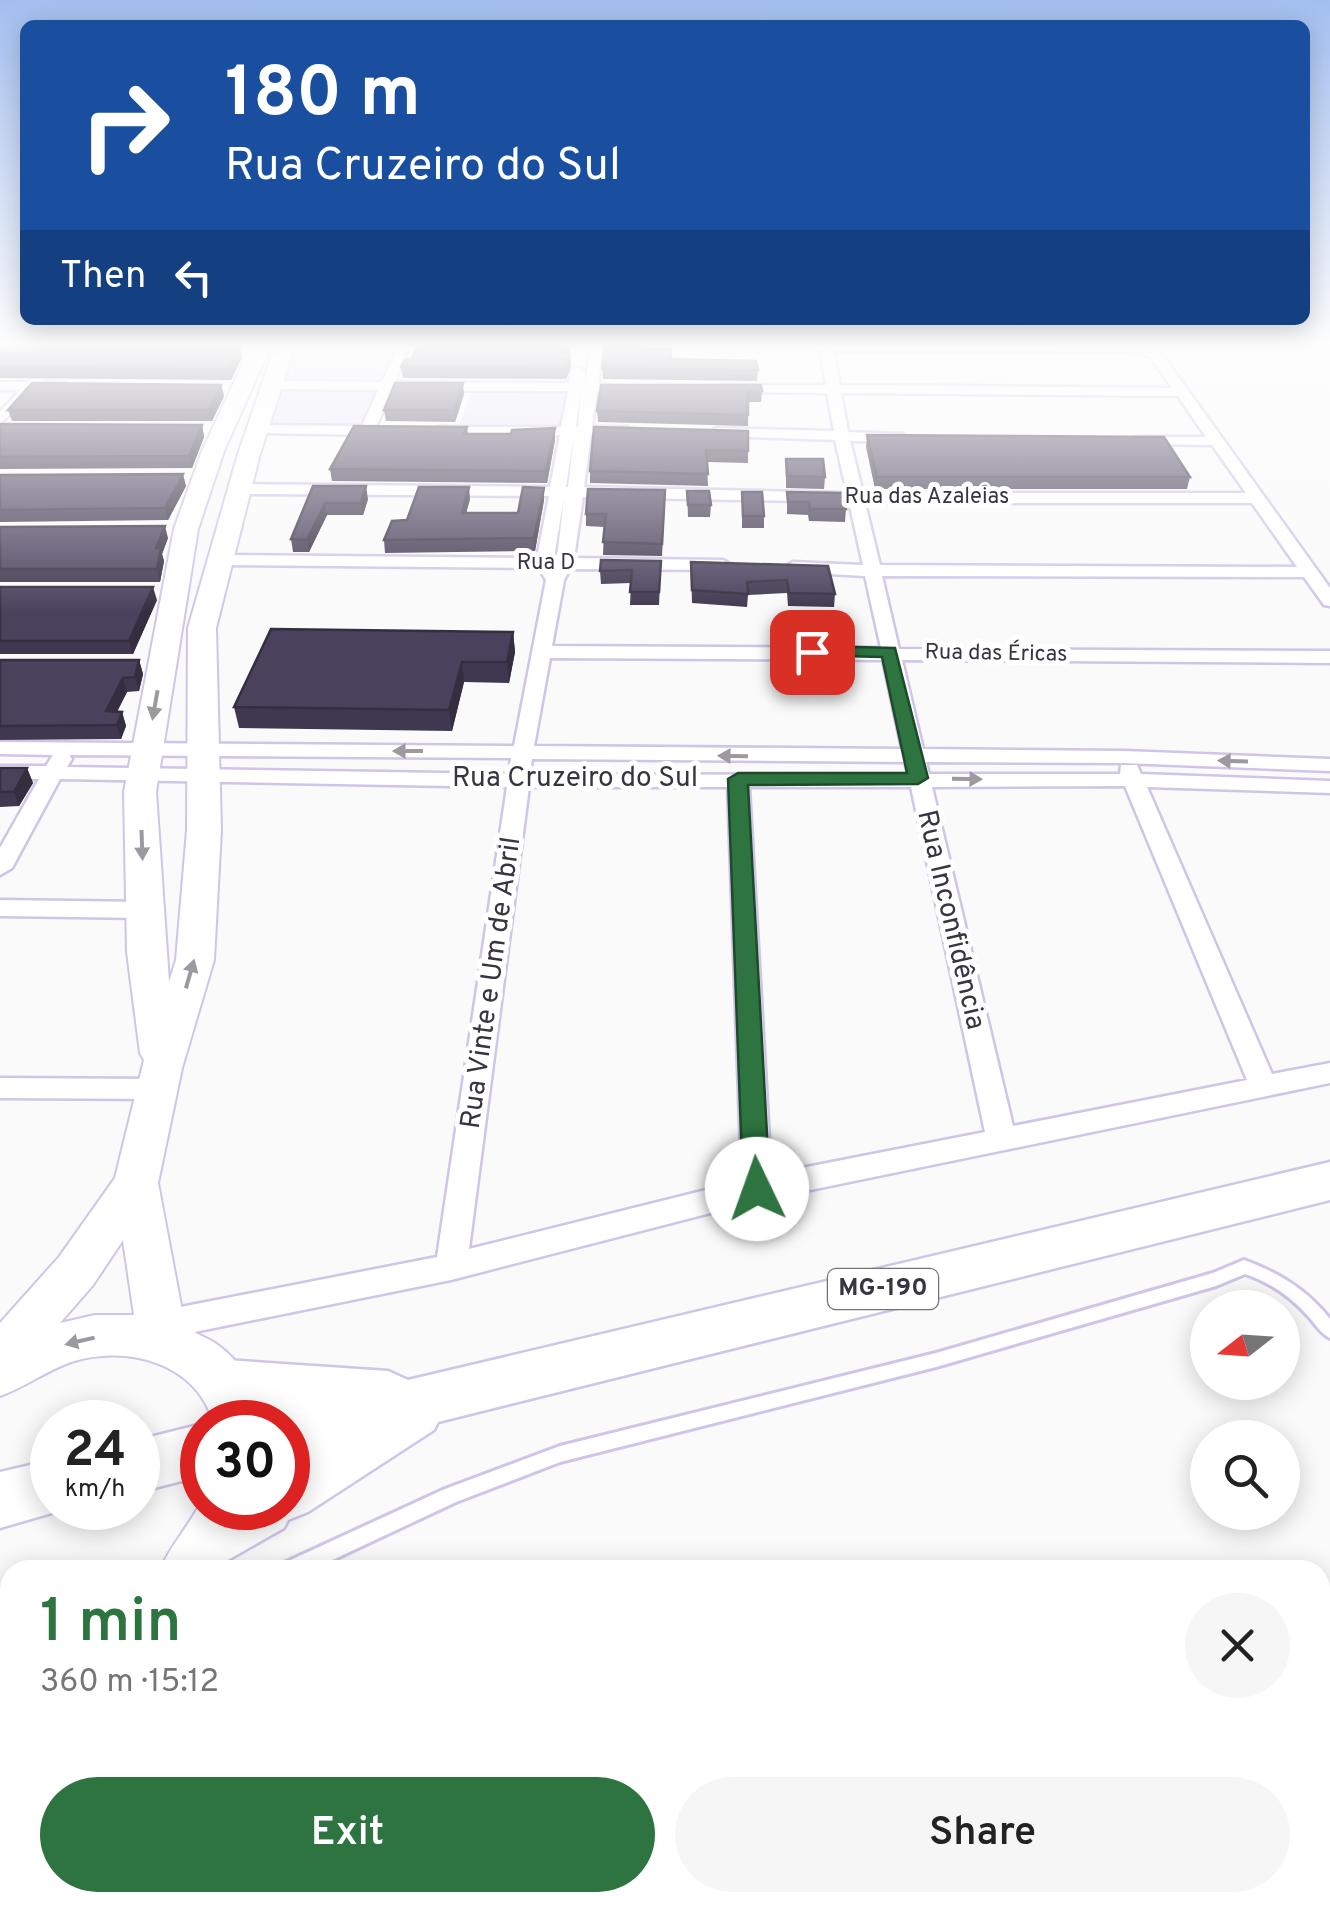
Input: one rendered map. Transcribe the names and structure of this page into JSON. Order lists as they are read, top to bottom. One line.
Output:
{"streets":{"main road":["MG-190"],"street":["Rua das Azaleias","Rua D","Rua das Éricas","Rua Cruzeiro do Sul","Rua Inconfidência","Rua Vinte e Um de Abril"]},"crossings":[["Rua das Azaleias","Rua Inconfidência"],["Rua das Azaleias","Rua Vinte e Um de Abril"],["Rua D","Rua Vinte e Um de Abril"],["Rua das Éricas","Rua Inconfidência"],["Rua das Éricas","Rua Vinte e Um de Abril"],["Rua Cruzeiro do Sul","Rua Inconfidência"],["Rua Cruzeiro do Sul","Rua Vinte e Um de Abril"]],"north":"left","page":{"turn":["180 m","Rua Cruzeiro do Sul"],"then":"Then","speed":"24 km/h","limit":"30","heading":["1 min","360 m · 15:12"],"buttons":["Exit","Share"]}}
